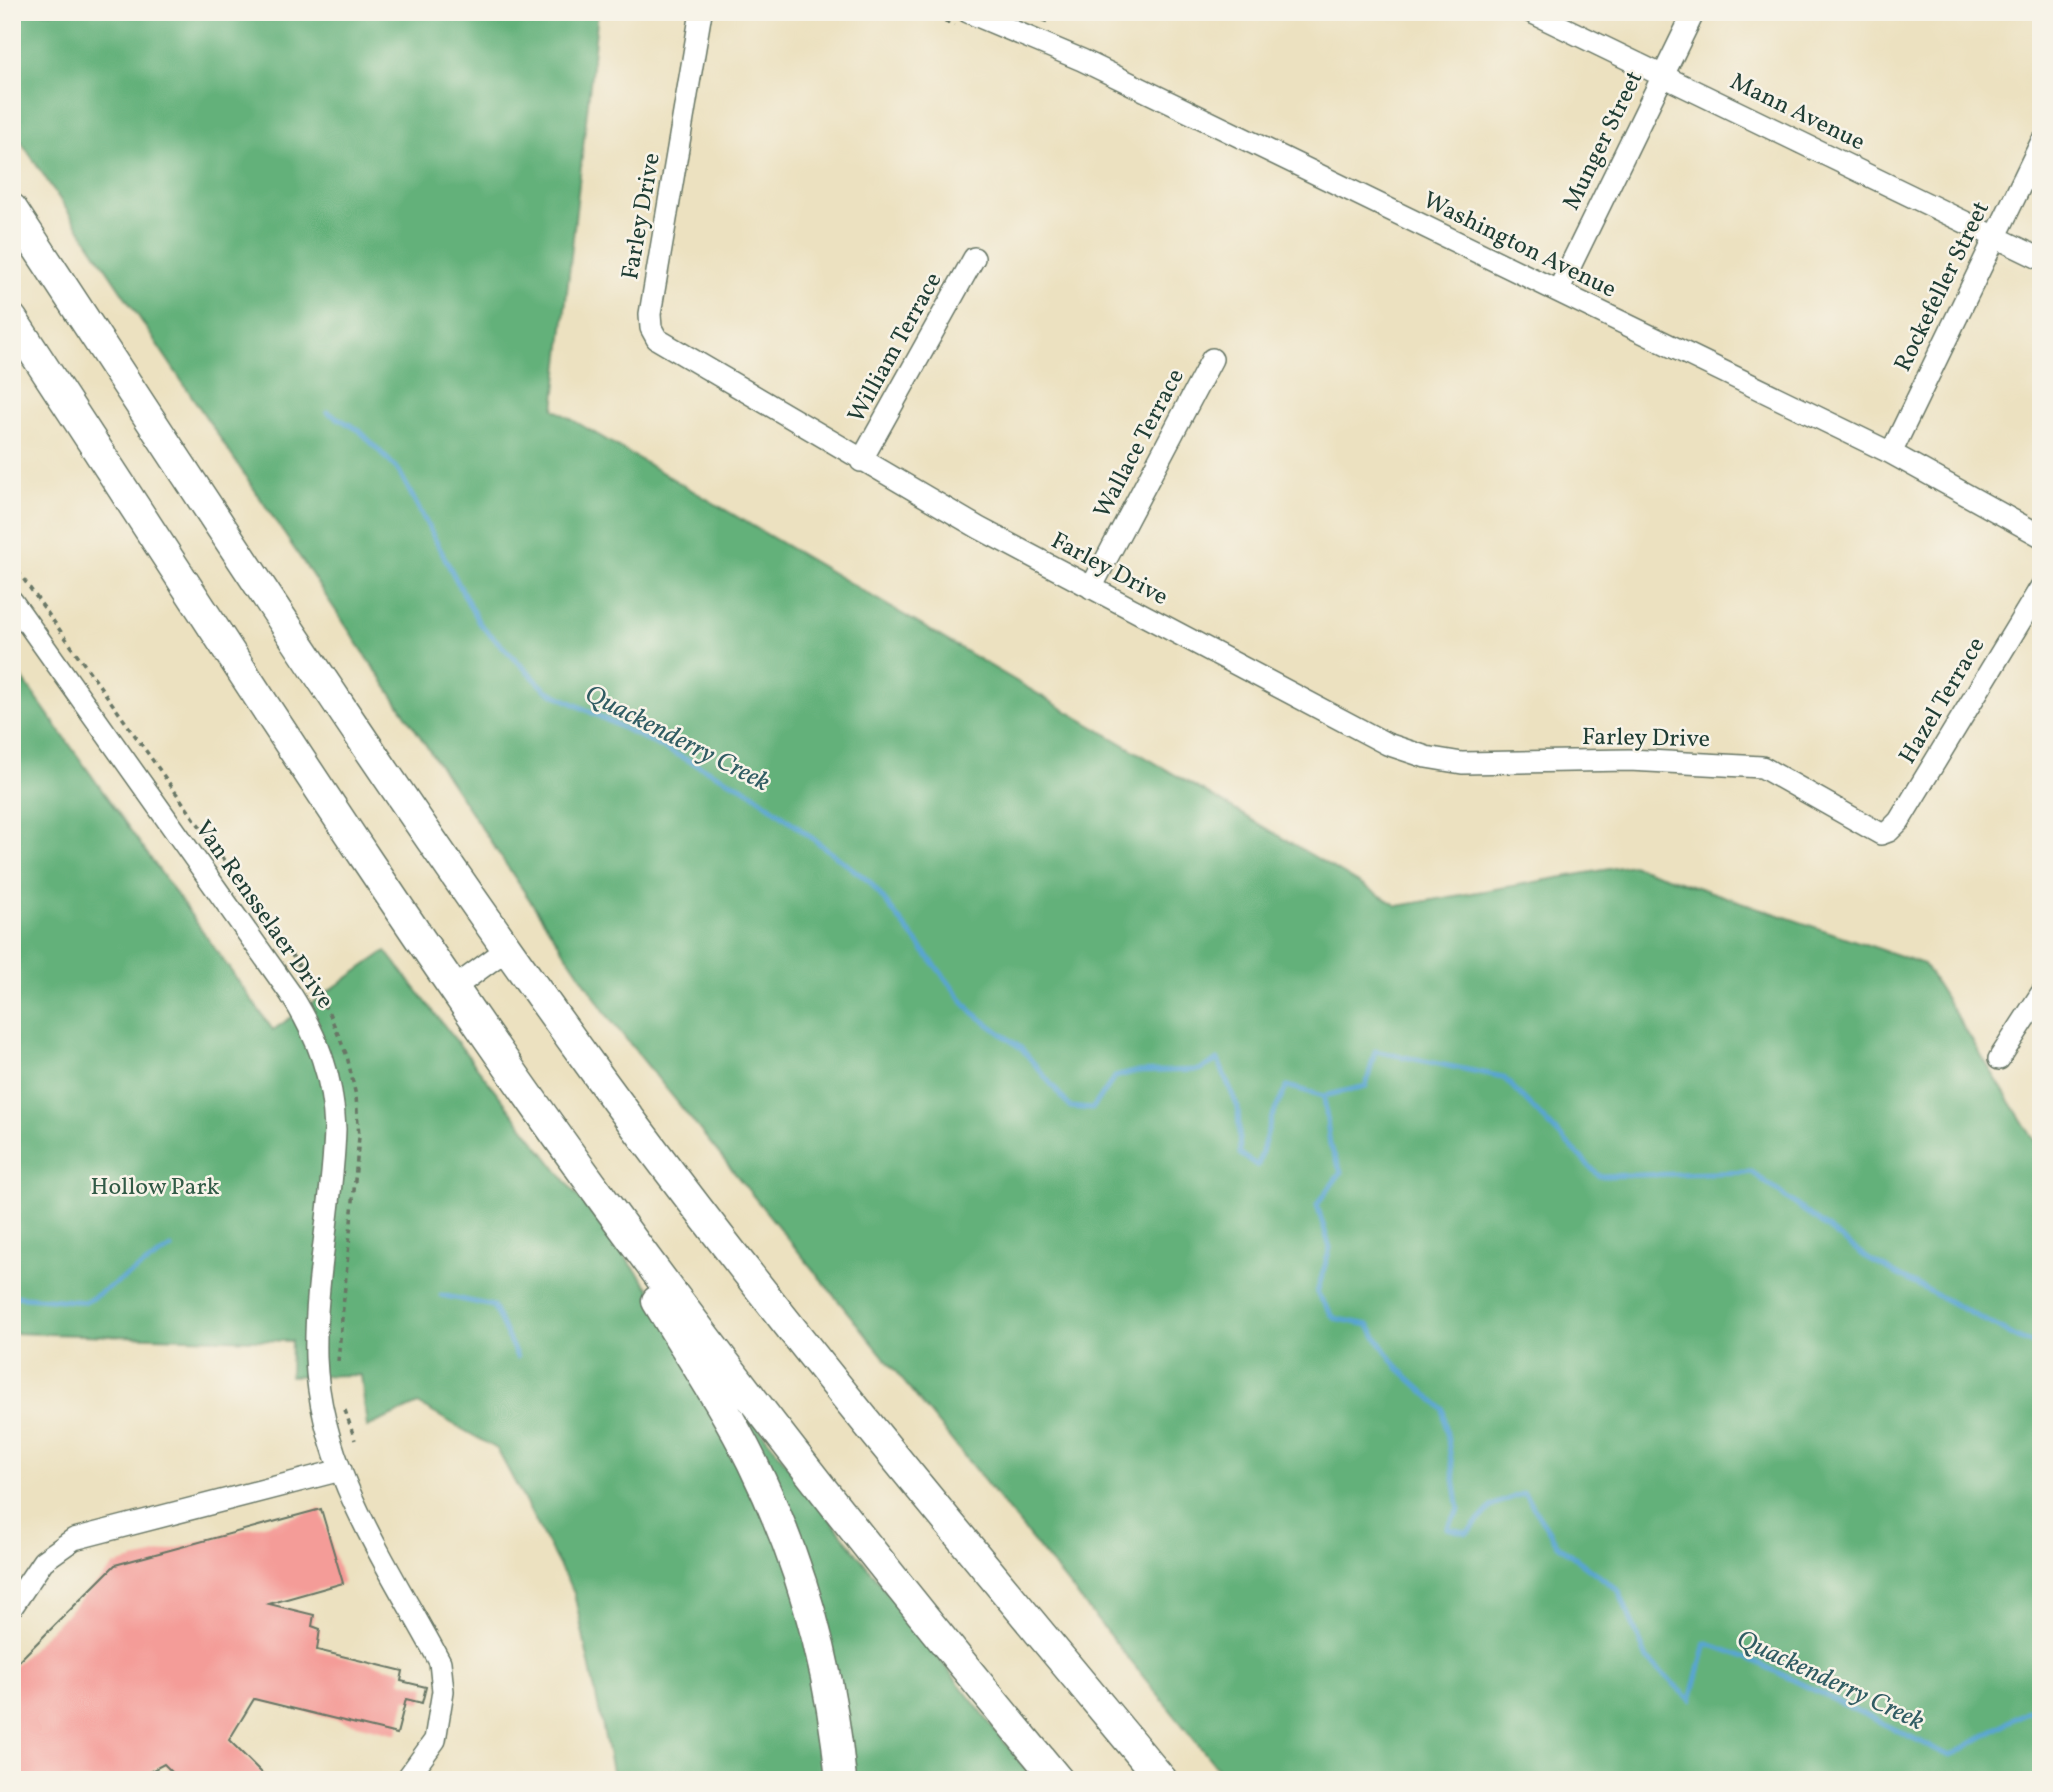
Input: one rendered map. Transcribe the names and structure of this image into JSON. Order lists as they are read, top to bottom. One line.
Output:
{"streets":{"street":["Mann Avenue","Munger Street","Farley Drive","Washington Avenue","Rockefeller Street","William Terrace","Wallace Terrace","Hazel Terrace","Van Rensselaer Drive"]},"crossings":[["Mann Avenue","Munger Street"],["Mann Avenue","Rockefeller Street"],["Munger Street","Washington Avenue"],["Farley Drive","William Terrace"],["Farley Drive","Wallace Terrace"],["Farley Drive","Hazel Terrace"],["Washington Avenue","Rockefeller Street"]],"water":["Quackenderry Creek"],"parks":["Hollow Park"]}
